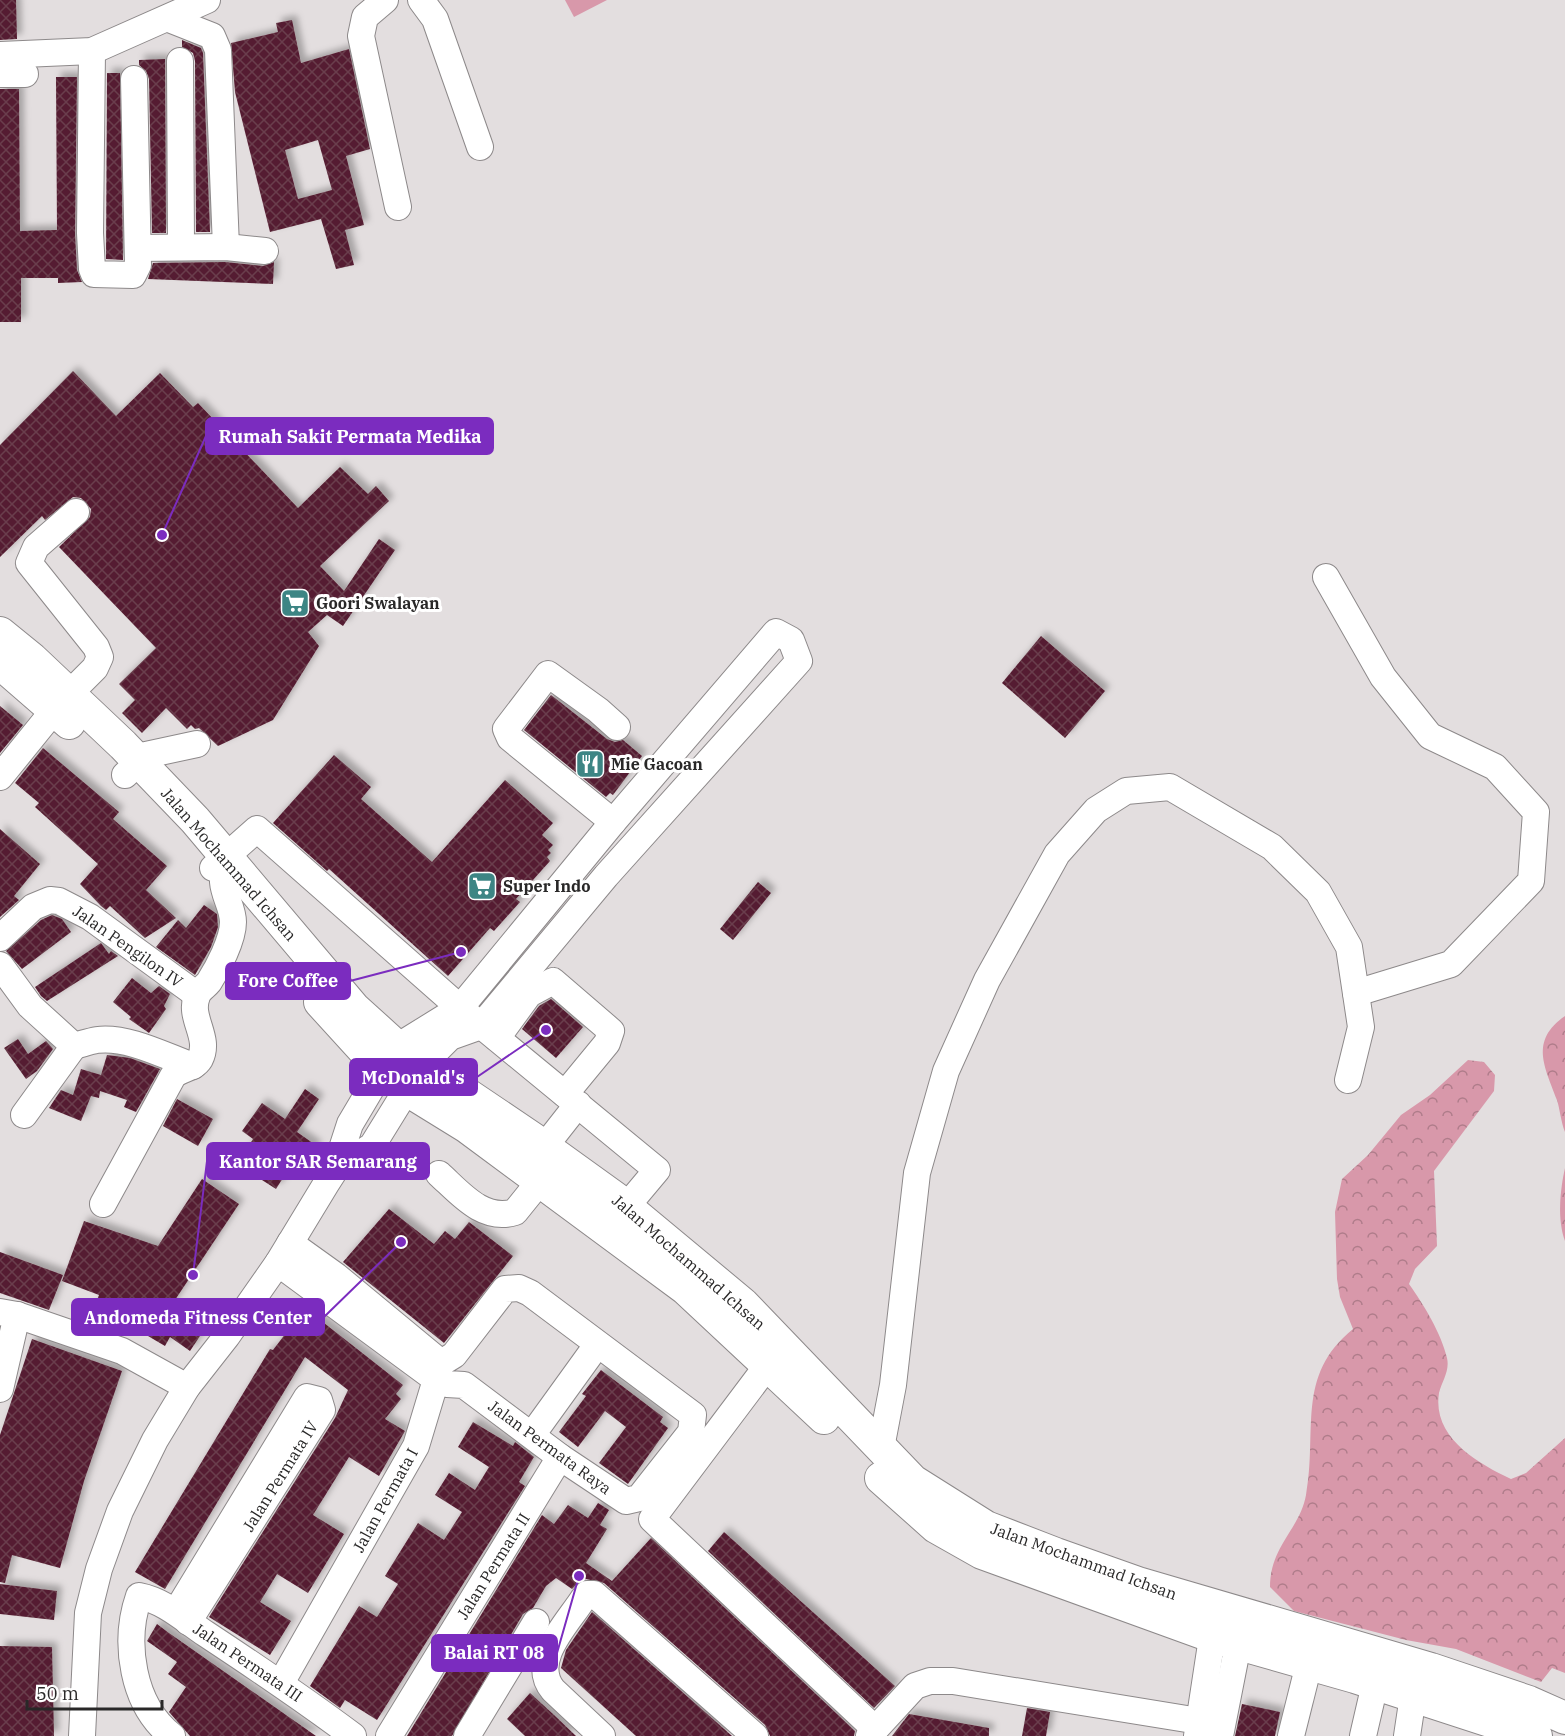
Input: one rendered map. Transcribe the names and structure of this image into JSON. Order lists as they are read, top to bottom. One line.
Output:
{"streets":{"main road":["Jalan Mochammad Ichsan"],"street":["Jalan Pengilon IV","Jalan Permata Raya","Jalan Permata IV","Jalan Permata I","Jalan Permata II","Jalan Permata III"]},"crossings":[["Jalan Permata Raya","Jalan Permata I"],["Jalan Permata Raya","Jalan Permata II"],["Jalan Permata IV","Jalan Permata III"],["Jalan Permata I","Jalan Permata III"]],"places":{"other":["Rumah Sakit Permata Medika","Fore Coffee","McDonald's","Andomeda Fitness Center","Kantor SAR Semarang","Balai RT 08"],"supermarket":["Goori Swalayan","Super Indo"],"restaurant":["Mie Gacoan"]},"scale_bar":"50 m"}
